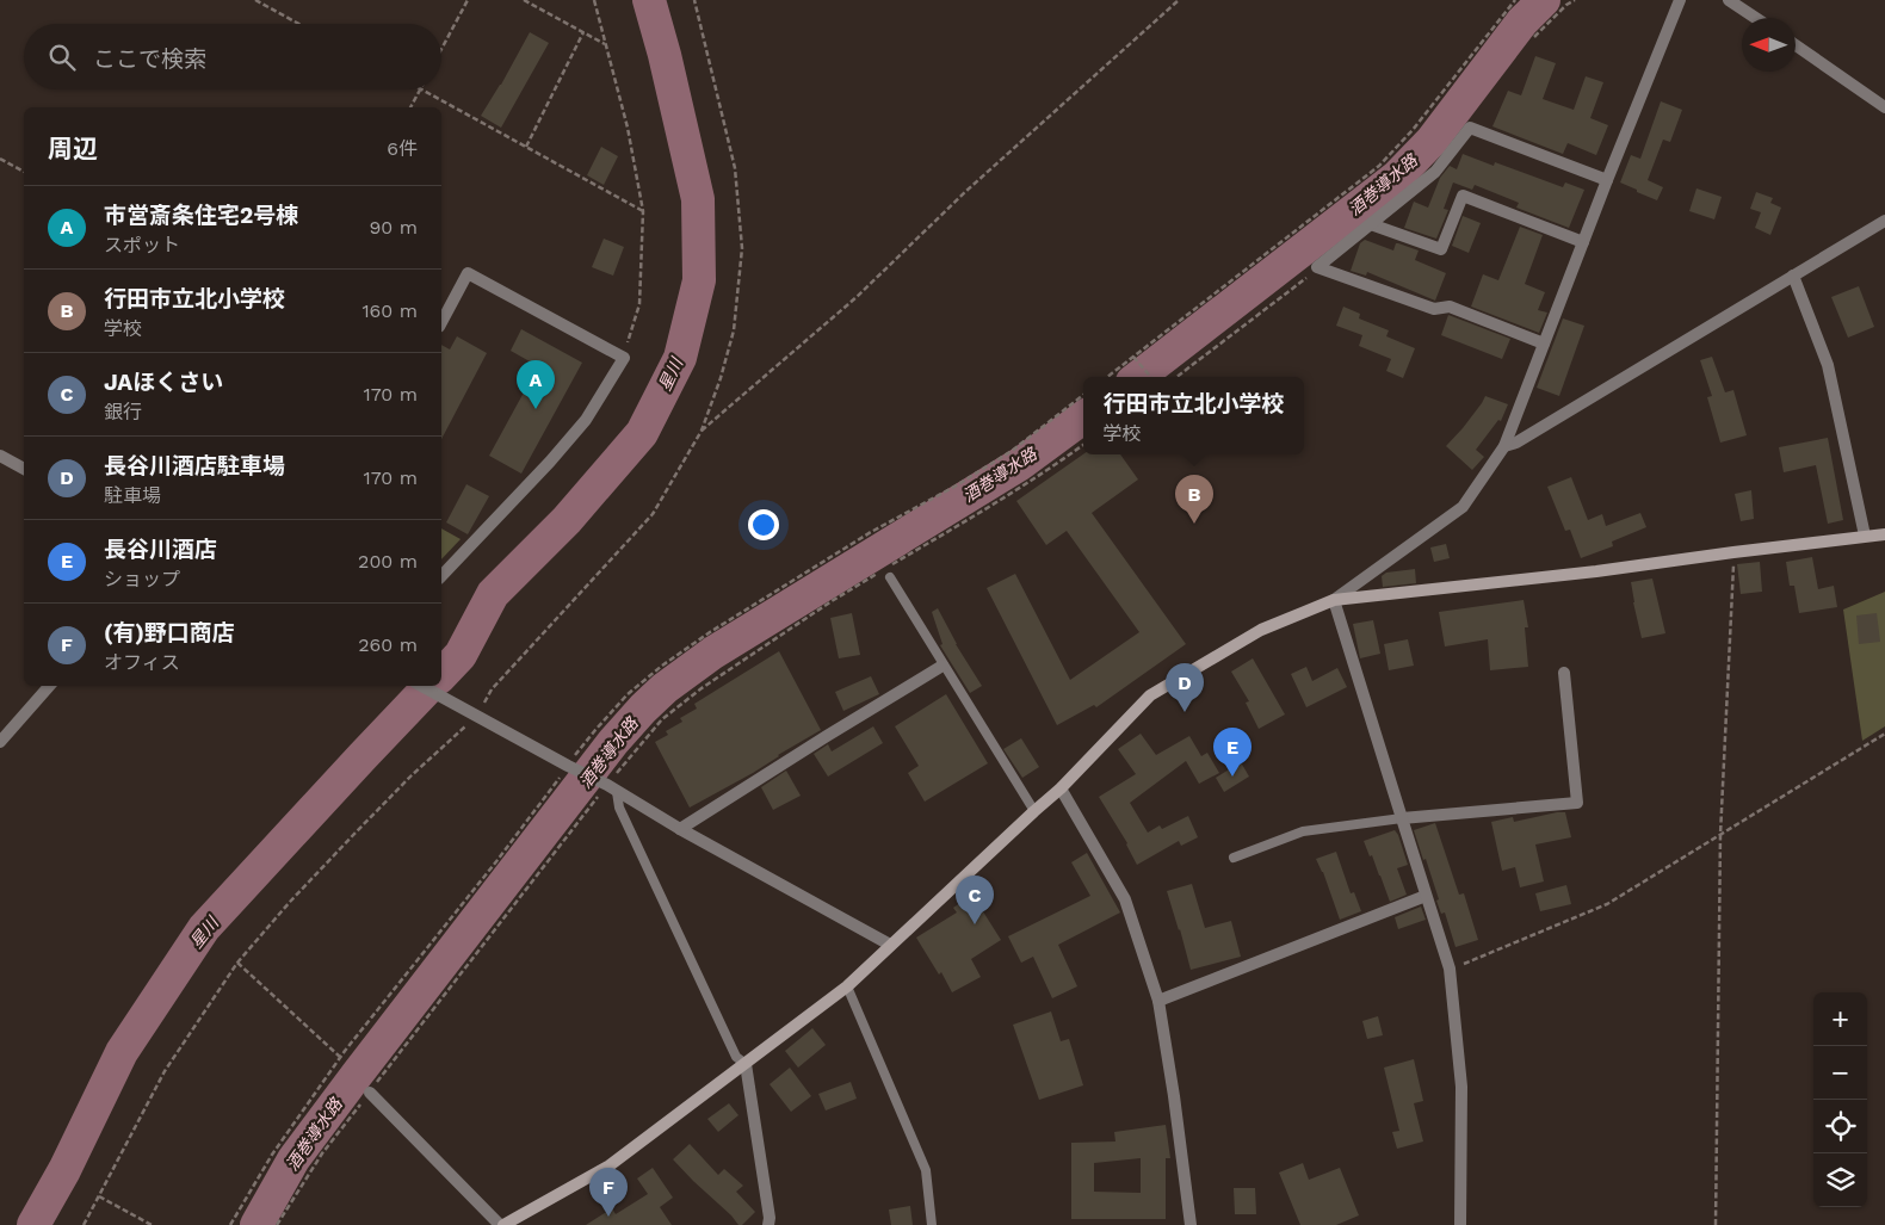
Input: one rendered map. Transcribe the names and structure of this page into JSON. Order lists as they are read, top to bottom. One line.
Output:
{"water":["酒巻導水路","星川"],"north":"left","page":{"search":"ここで検索","heading":["周辺","6件"],"list":[{"mark":"A","name":"市営斎条住宅2号棟","note":"スポット","value":"90 m"},{"mark":"B","name":"行田市立北小学校","note":"学校","value":"160 m"},{"mark":"C","name":"JAほくさい","note":"銀行","value":"170 m"},{"mark":"D","name":"長谷川酒店駐車場","note":"駐車場","value":"170 m"},{"mark":"E","name":"長谷川酒店","note":"ショップ","value":"200 m"},{"mark":"F","name":"(有)野口商店","note":"オフィス","value":"260 m"}],"pins":["A","B","D","E","C","F"],"popup":["行田市立北小学校","学校"],"map_buttons":["+","−"]}}
